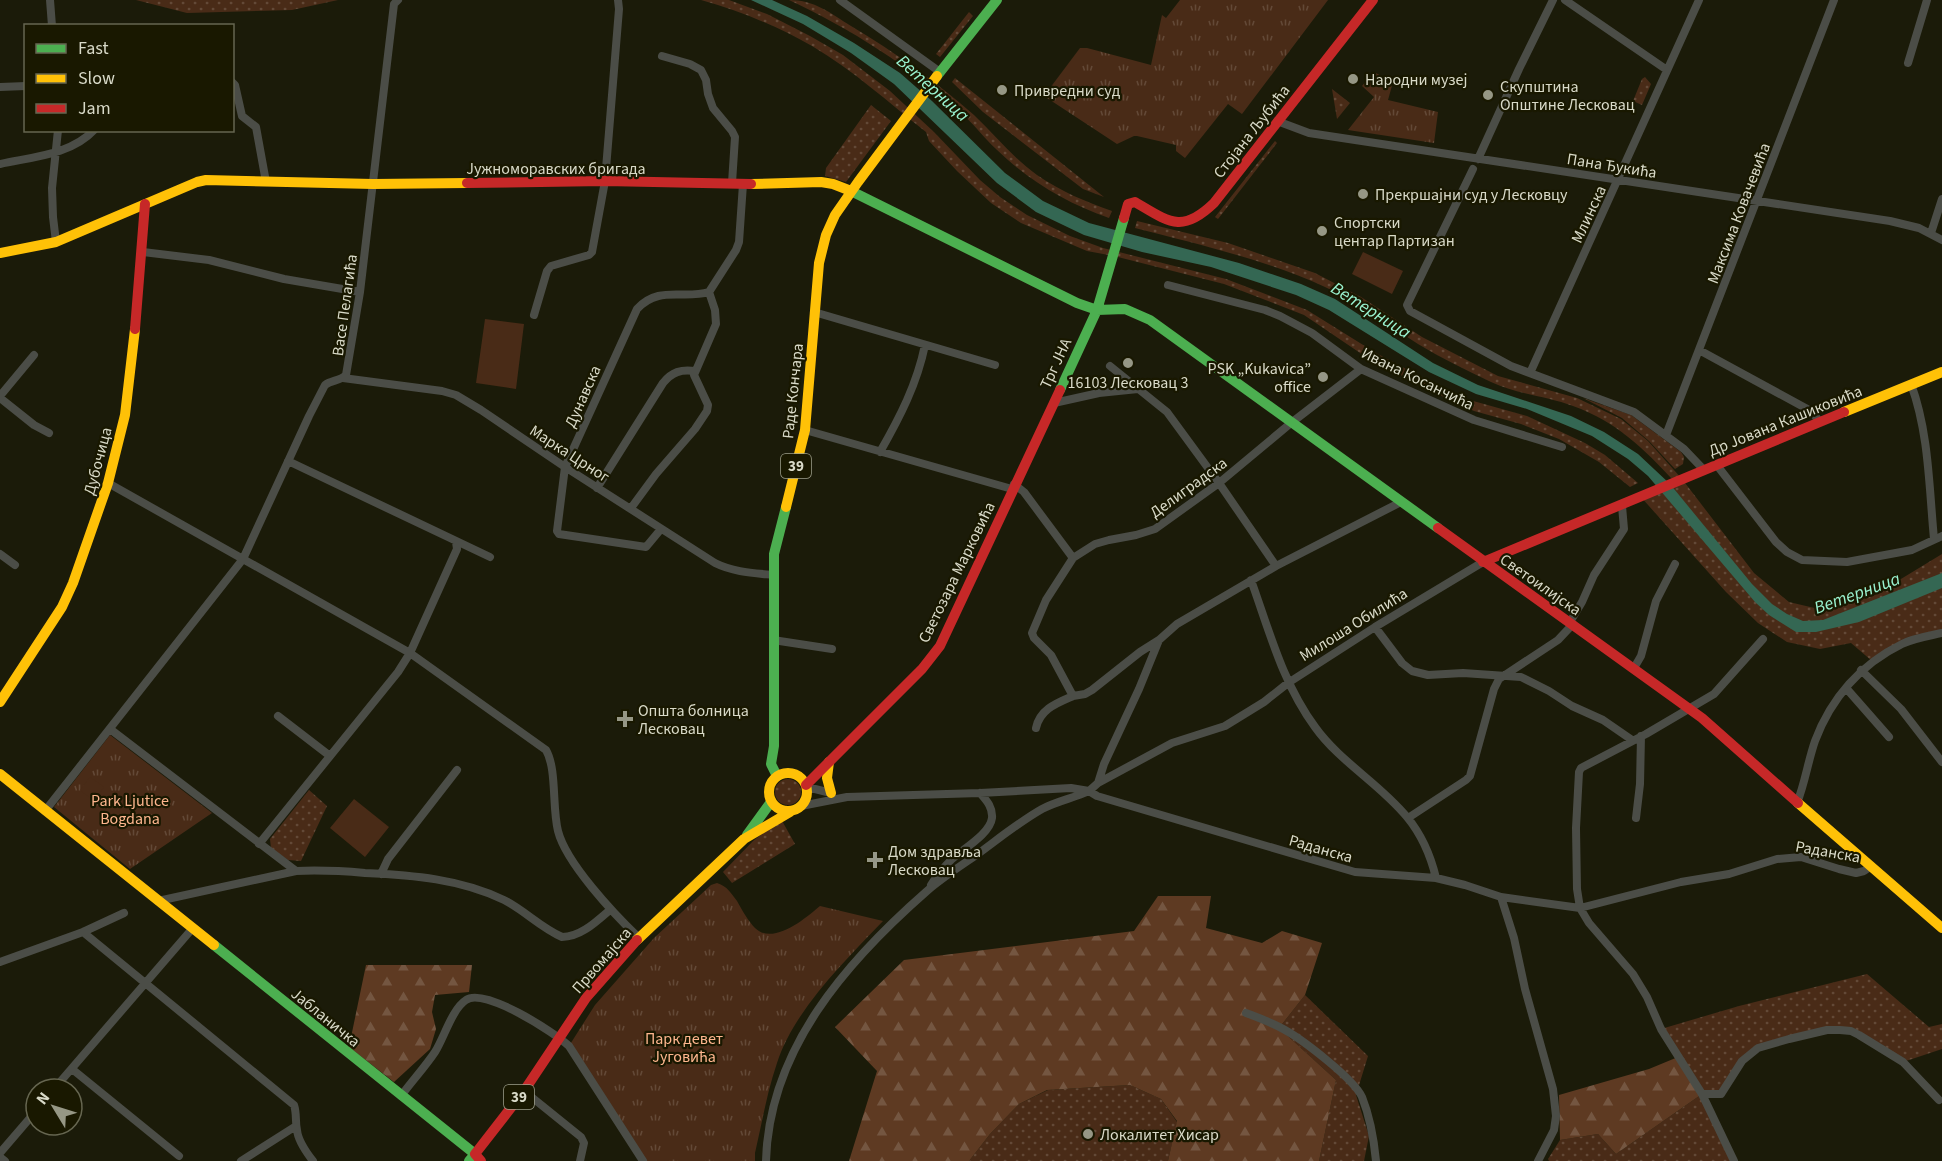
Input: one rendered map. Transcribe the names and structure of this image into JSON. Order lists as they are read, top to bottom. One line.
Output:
{"streets":{"street":["Стојана Љубића","Пана Ђукића","Јужноморавских бригада","Максима Ковачевића","Млинска","Васе Пелагића","Трг ЈНА","Ивана Косанчића","Раде Кончара","Дунавска","Др Јована Кашиковића","Марка Црног","Дубочица","39","Делиградска","Светозара Марковића","Светоилијска","Милоша Обилића","Раданска","Првомајска","Јабланичка"]},"crossings":[["Стојана Љубића","Пана Ђукића"],["Стојана Љубића","Трг ЈНА"],["Пана Ђукића","Максима Ковачевића"],["Пана Ђукића","Млинска"],["Јужноморавских бригада","Васе Пелагића"],["Јужноморавских бригада","Трг ЈНА"],["Јужноморавских бригада","Раде Кончара"],["Јужноморавских бригада","Дубочица"],["Јужноморавских бригада","39"],["Јужноморавских бригада","Светоилијска"],["Васе Пелагића","Марка Црног"],["Васе Пелагића","Јабланичка"],["Трг ЈНА","Светозара Марковића"],["Трг ЈНА","Светоилијска"],["Ивана Косанчића","Делиградска"],["Раде Кончара","Марка Црног"],["Раде Кончара","39"],["Раде Кончара","Светозара Марковића"],["Раде Кончара","Првомајска"],["Дунавска","Марка Црног"],["Др Јована Кашиковића","Милоша Обилића"],["Делиградска","Светоилијска"],["Светозара Марковића","Првомајска"],["Светоилијска","Милоша Обилића"],["Светоилијска","Раданска"],["Милоша Обилића","Раданска"],["Првомајска","Јабланичка"]],"water":["Ветерница"],"parks":["Park Ljutice Bogdana","Парк девет Југовића"],"places":{"other":["Народни музеј","Привредни суд","Скупштина Општине Лесковац","Прекршајни суд у Лесковцу","Спортски центар Партизан","16103 Лесковац 3","PSK „Kukavica” office","Локалитет Хисар"],"health":["Општа болница Лесковац","Дом здравља Лесковац"]},"legend":["Fast","Slow","Jam"],"north":"top left"}
